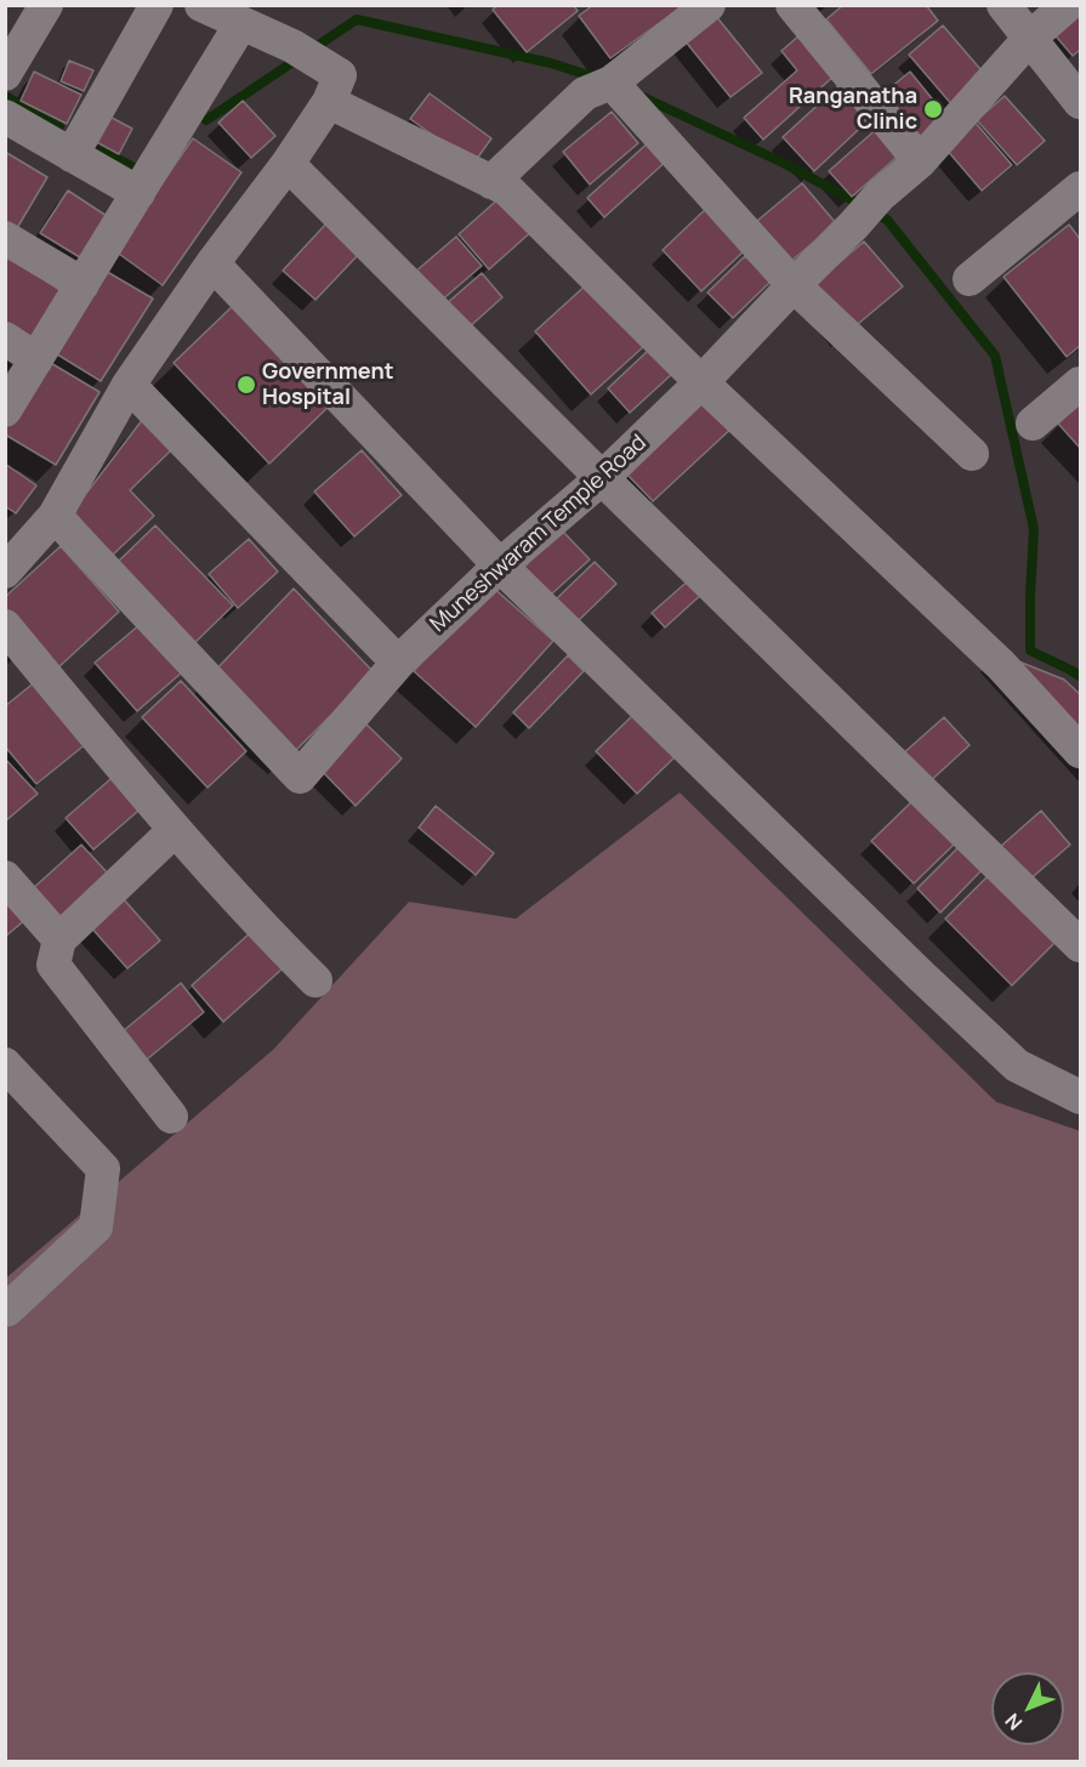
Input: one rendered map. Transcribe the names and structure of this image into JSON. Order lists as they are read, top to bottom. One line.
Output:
{"streets":{"street":["Muneshwaram Temple Road"]},"places":["Ranganatha Clinic","Government Hospital"],"north":"bottom left"}
